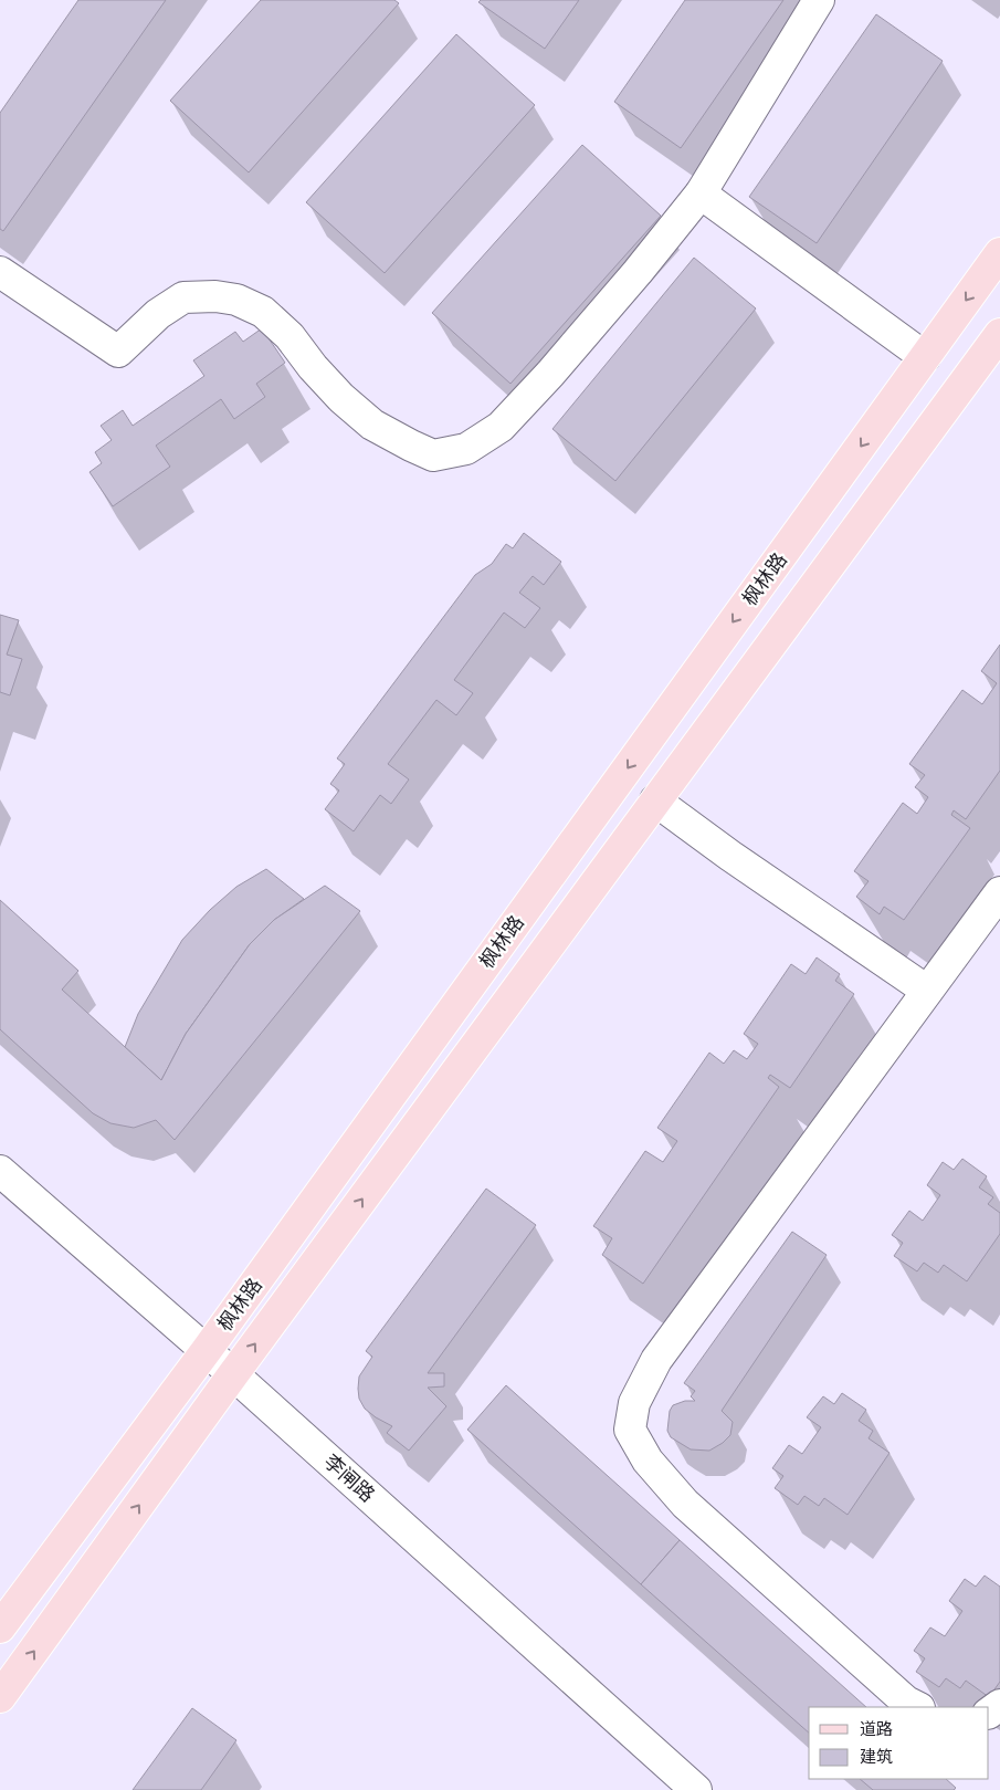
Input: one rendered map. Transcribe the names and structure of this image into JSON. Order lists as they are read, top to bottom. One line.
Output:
{"streets":{"main road":["枫林路"],"street":["李闸路"]},"crossings":[["枫林路","李闸路"]],"legend":["道路","建筑"]}
